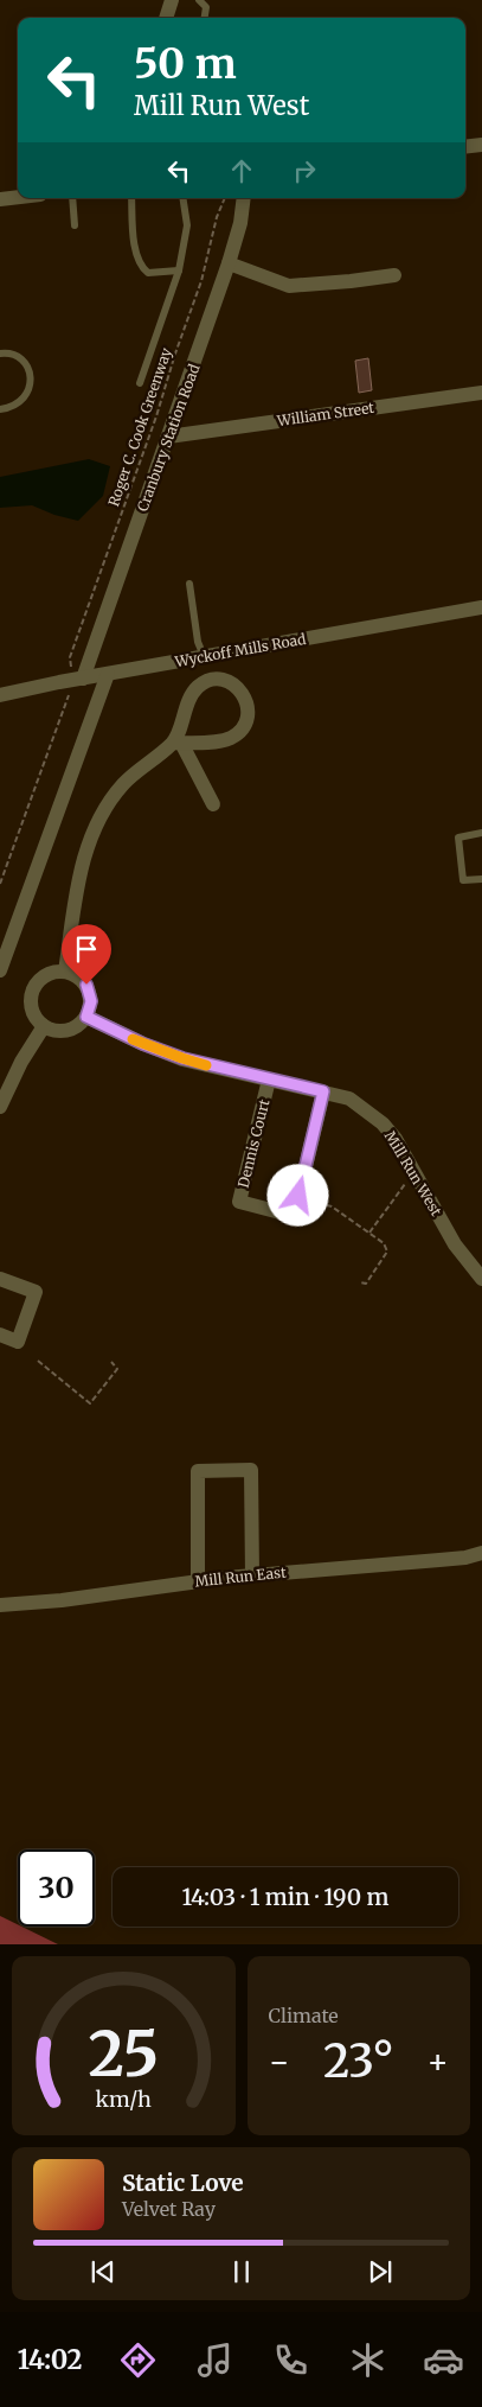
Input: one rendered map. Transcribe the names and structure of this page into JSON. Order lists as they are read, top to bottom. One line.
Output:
{"streets":{"street":["William Street","Cranbury Station Road","Wyckoff Mills Road","Dennis Court","Mill Run West","Mill Run East"],"path":["Roger C. Cook Greenway"]},"crossings":[["William Street","Cranbury Station Road"],["Cranbury Station Road","Wyckoff Mills Road"],["Dennis Court","Mill Run West"]],"page":{"turn":["50 m","Mill Run West"],"limit":"30","trip":"14:03 · 1 min · 190 m","tile":"Climate","heat":["−","23°","+"],"song":["Static Love","Velvet Ray"],"tabs":"14:02","gauge":["25","km/h"]}}
